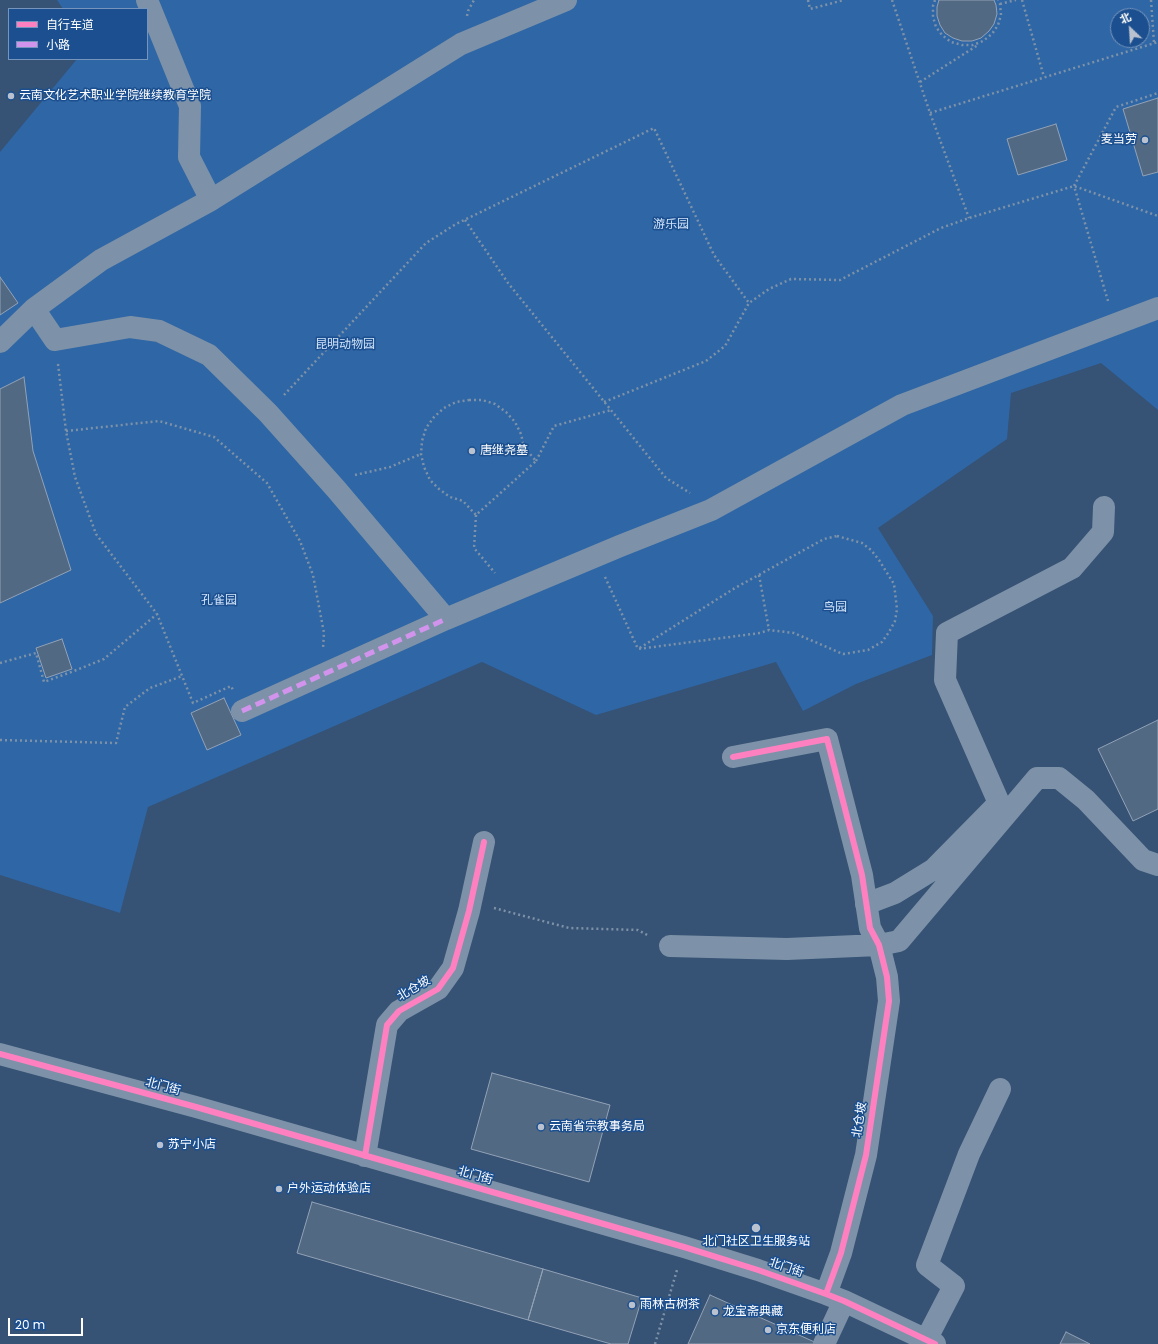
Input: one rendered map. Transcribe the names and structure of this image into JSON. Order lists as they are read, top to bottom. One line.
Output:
{"streets":{"street":["北仓坡","北门街"]},"crossings":[["北仓坡","北门街"]],"parks":["游乐园","昆明动物园","孔雀园","鸟园"],"places":["云南文化艺术职业学院继续教育学院","麦当劳","唐继尧墓","云南省宗教事务局","苏宁小店","户外运动体验店","北门社区卫生服务站","雨林古树茶","龙宝斋典藏","京东便利店"],"legend":["自行车道","小路"],"scale_bar":"20 m","north":"top left"}
